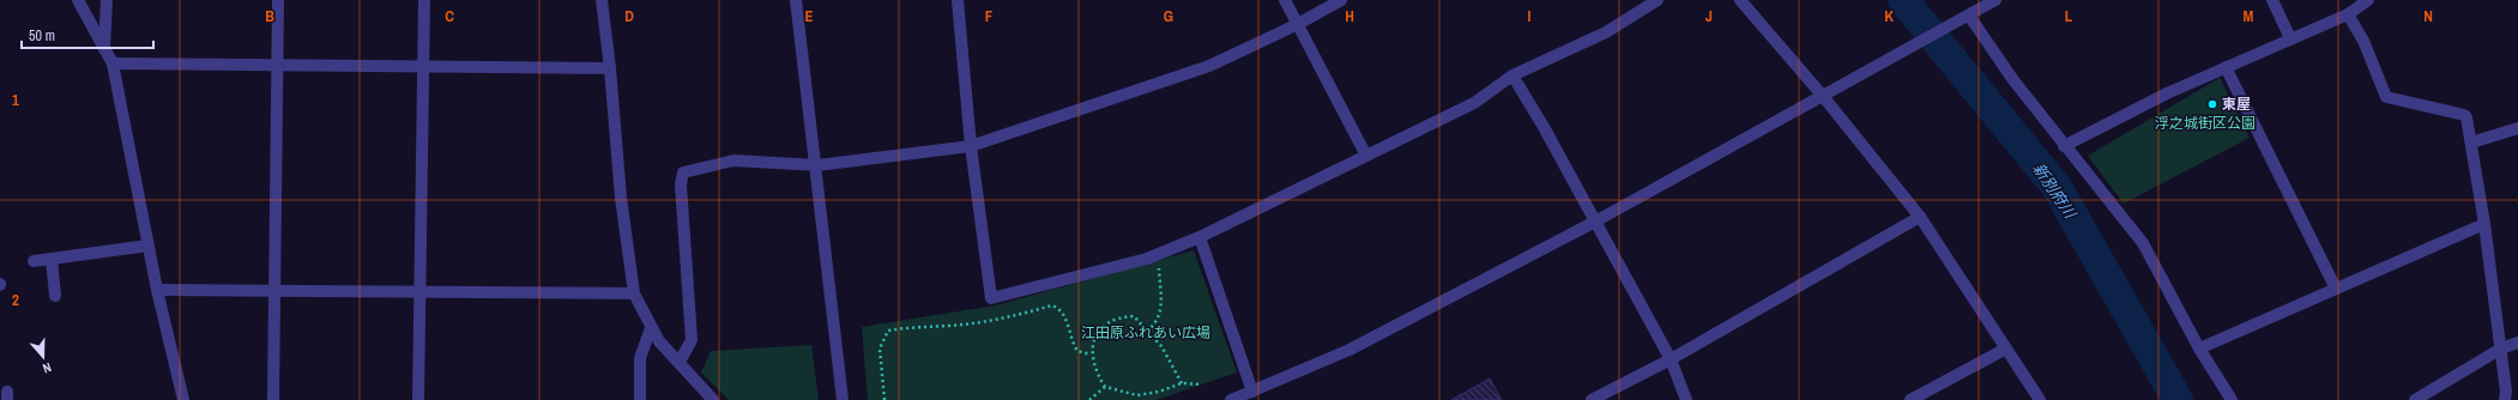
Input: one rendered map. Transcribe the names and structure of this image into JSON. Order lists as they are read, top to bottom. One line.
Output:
{"water":["新別府川"],"parks":["浮之城街区公園","江田原ふれあい広場"],"places":["東屋"],"scale_bar":"50 m","north":"bottom","grid":{"columns":["B","C","D","E","F","G","H","I","J","K","L","M","N"],"rows":["1","2"]}}
